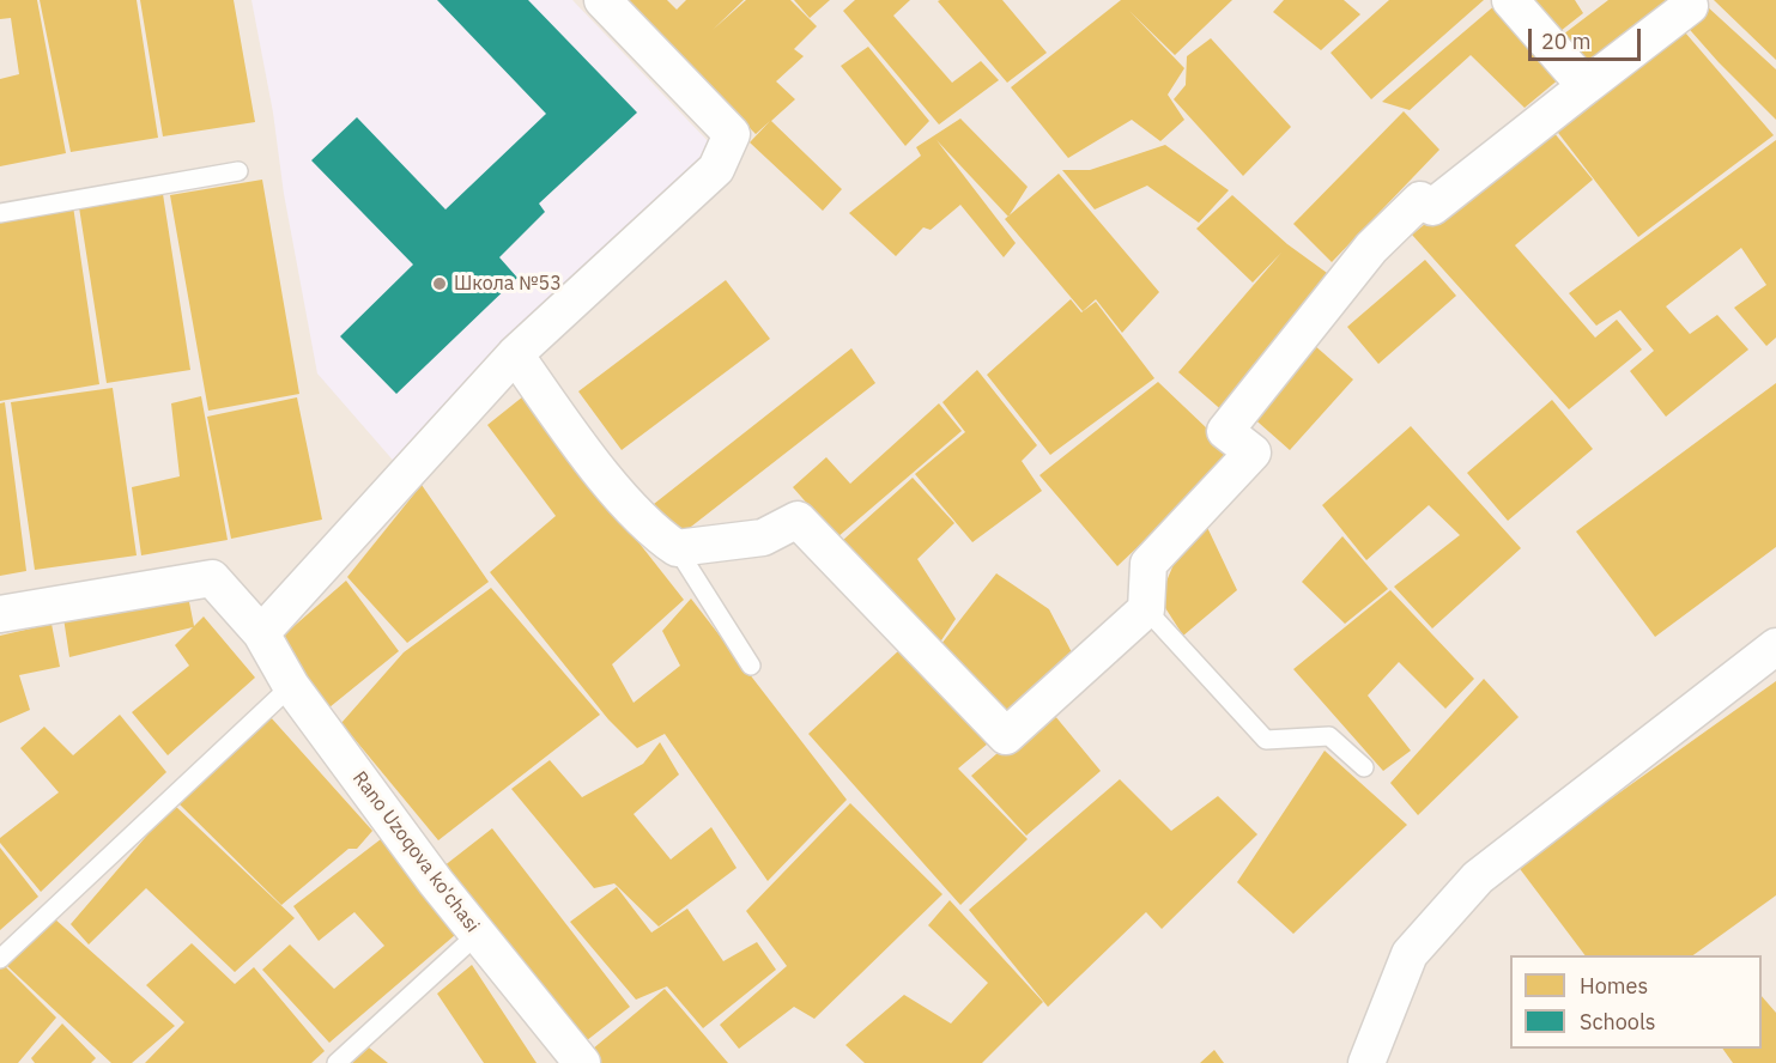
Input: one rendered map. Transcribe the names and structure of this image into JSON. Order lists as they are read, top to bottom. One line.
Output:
{"streets":{"street":["Rano Uzoqova ko'chasi"]},"places":["Школа №53"],"legend":["Homes","Schools"],"scale_bar":"20 m"}
